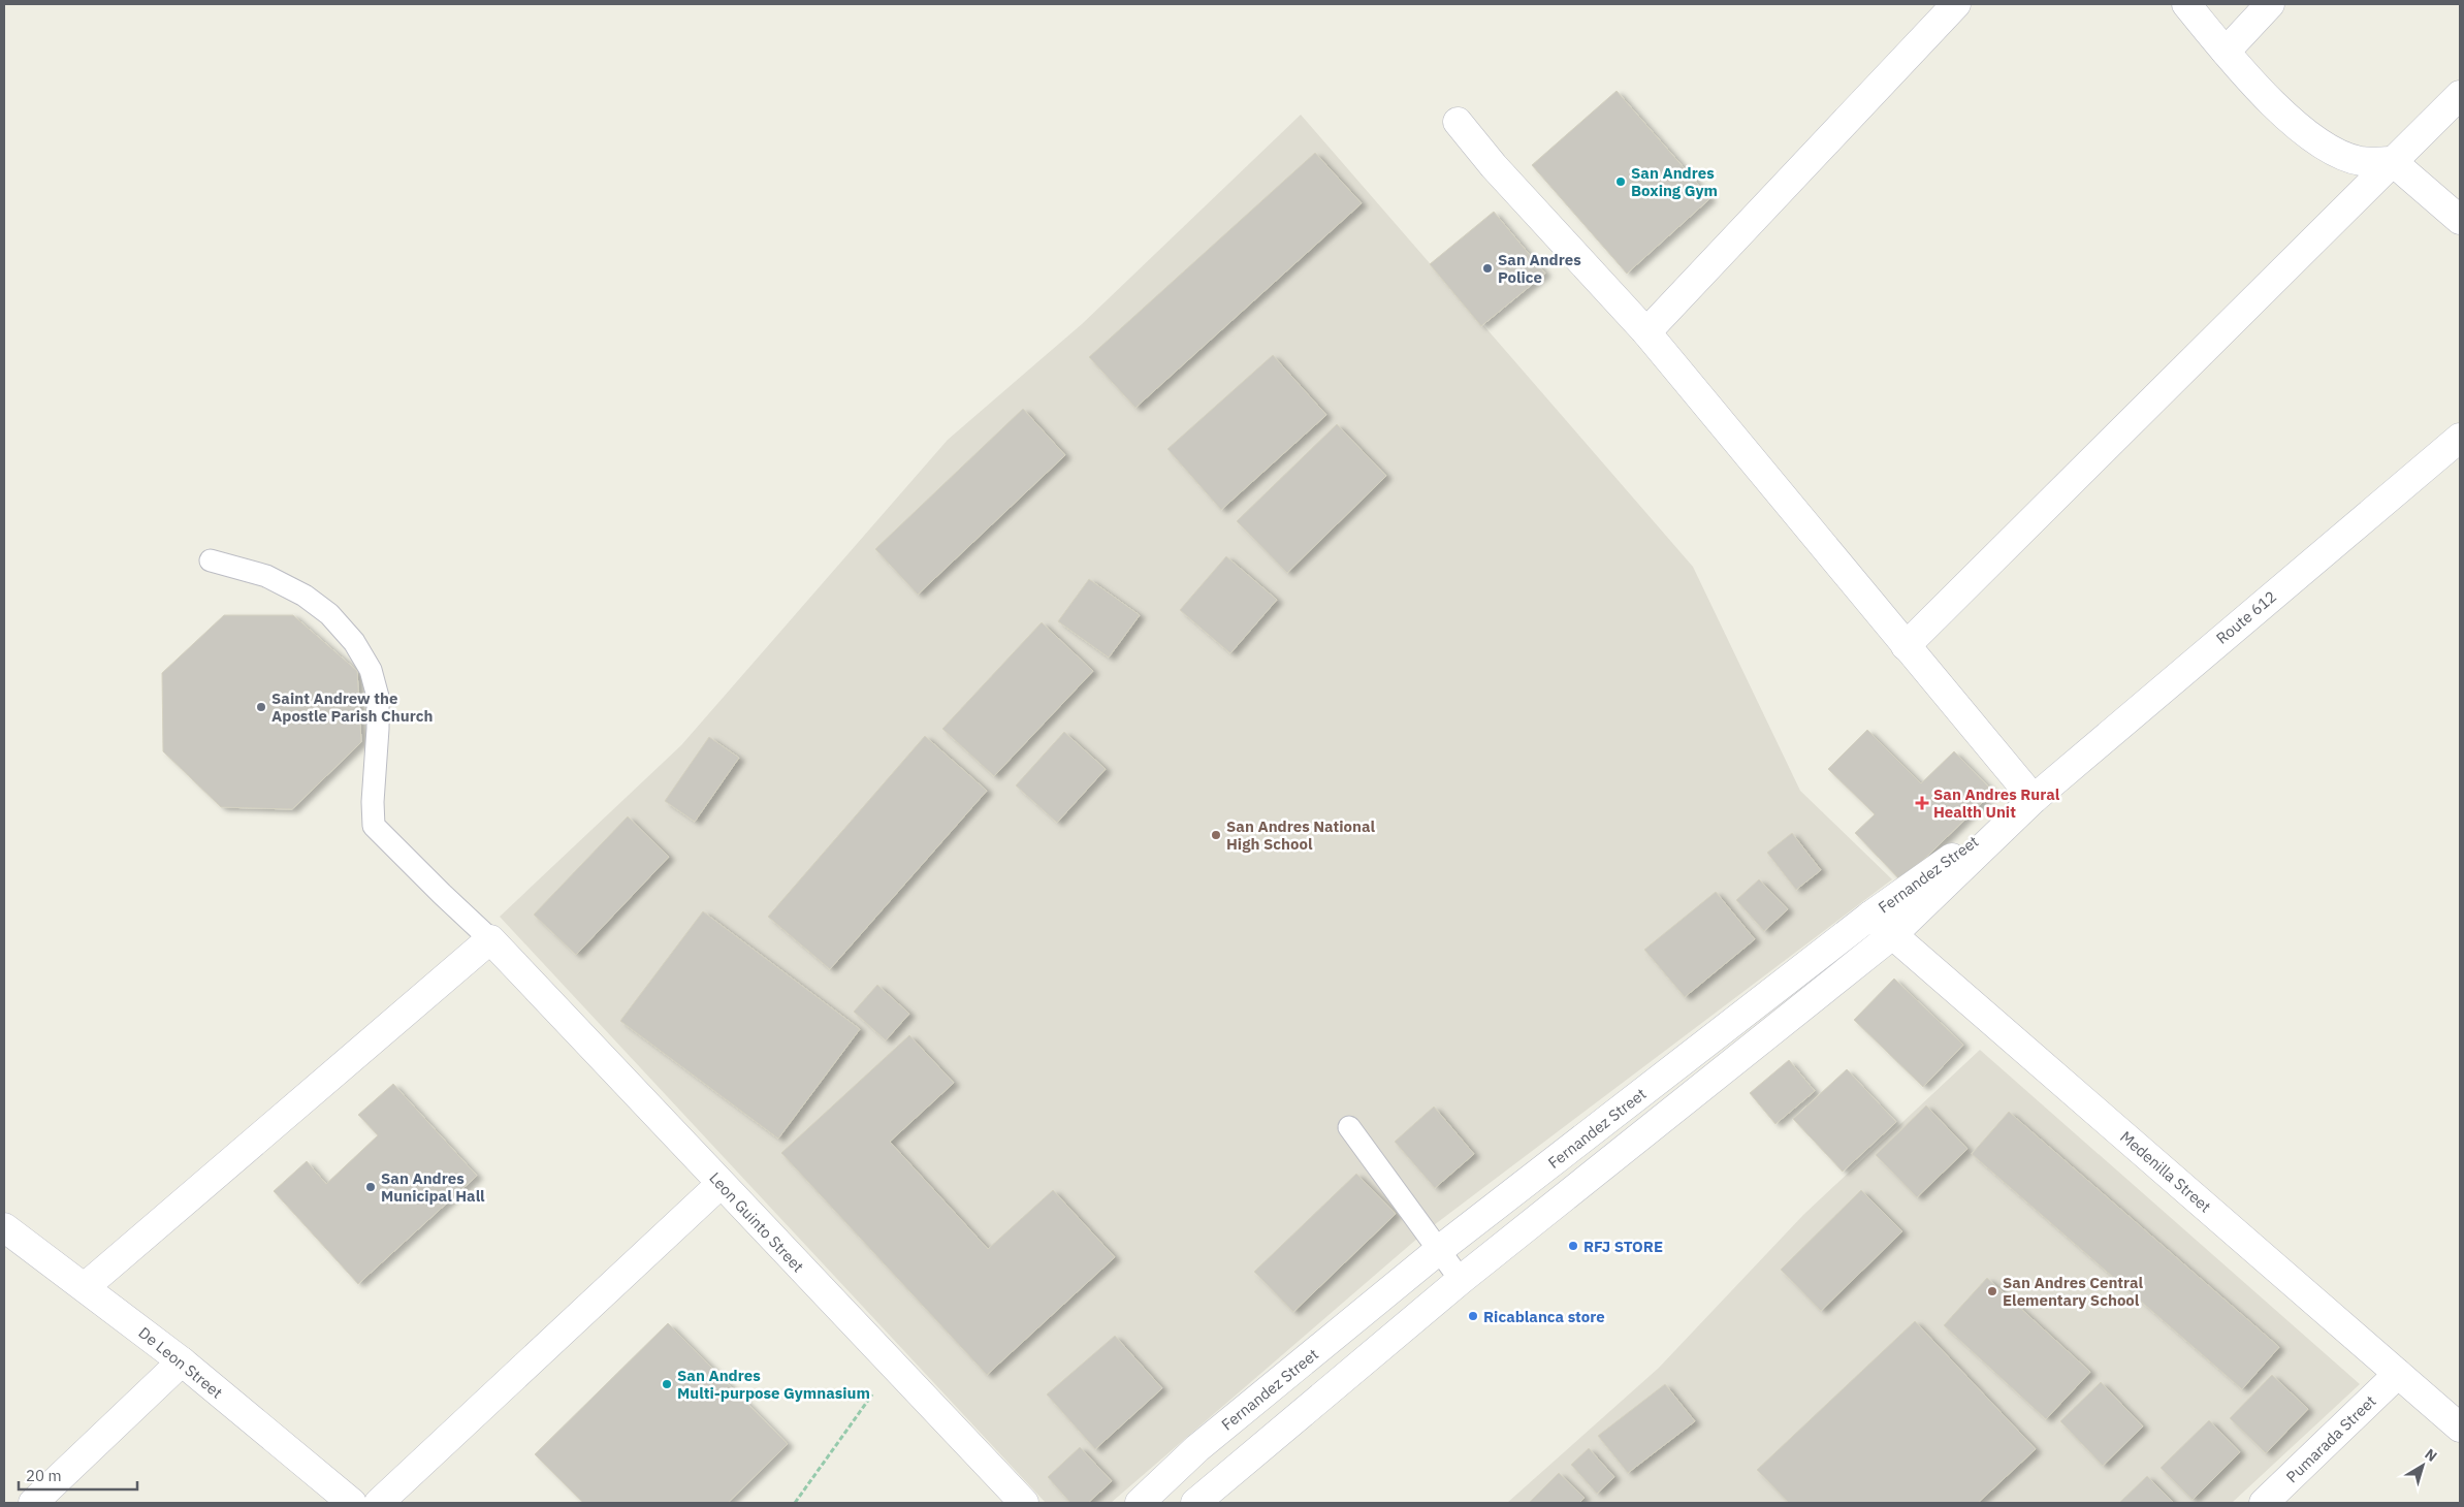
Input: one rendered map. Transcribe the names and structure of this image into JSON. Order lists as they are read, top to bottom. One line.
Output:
{"streets":{"street":["Route 612","Fernandez Street","Medenilla Street","Leon Guinto Street","De Leon Street","Pumarada Street"]},"crossings":[["Route 612","Fernandez Street"],["Fernandez Street","Medenilla Street"],["Medenilla Street","Pumarada Street"]],"places":{"other":["San Andres Boxing Gym","San Andres Police","Saint Andrew the Apostle Parish Church","San Andres National High School","San Andres Municipal Hall","RFJ STORE","San Andres Central Elementary School","Ricablanca store","San Andres Multi-purpose Gymnasium"],"health":["San Andres Rural Health Unit"]},"scale_bar":"20 m","north":"top right"}
